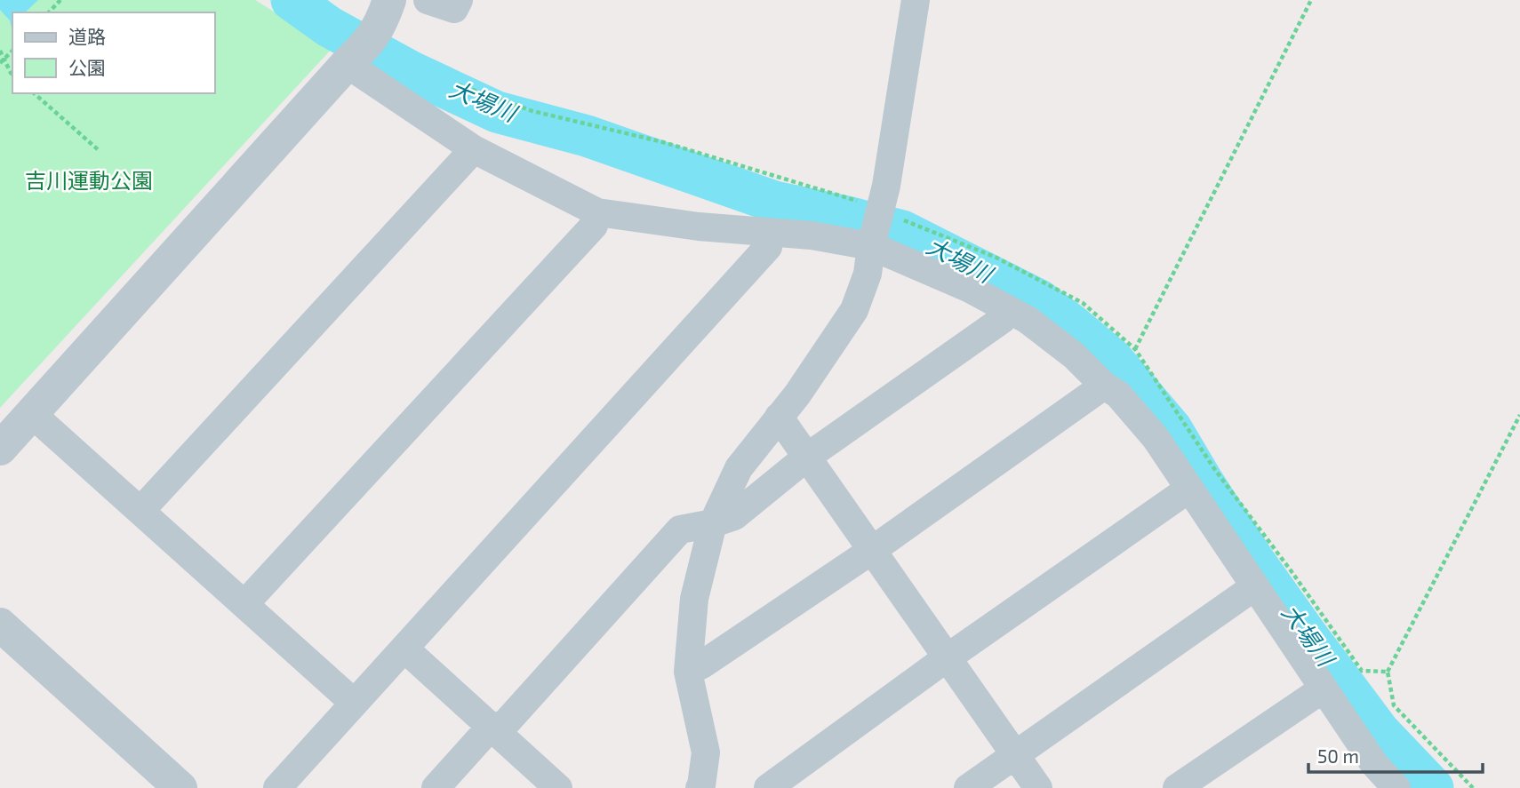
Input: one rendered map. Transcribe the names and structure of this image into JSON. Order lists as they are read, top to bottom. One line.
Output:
{"water":["大場川"],"parks":["吉川運動公園"],"legend":["道路","公園"],"scale_bar":"50 m"}
